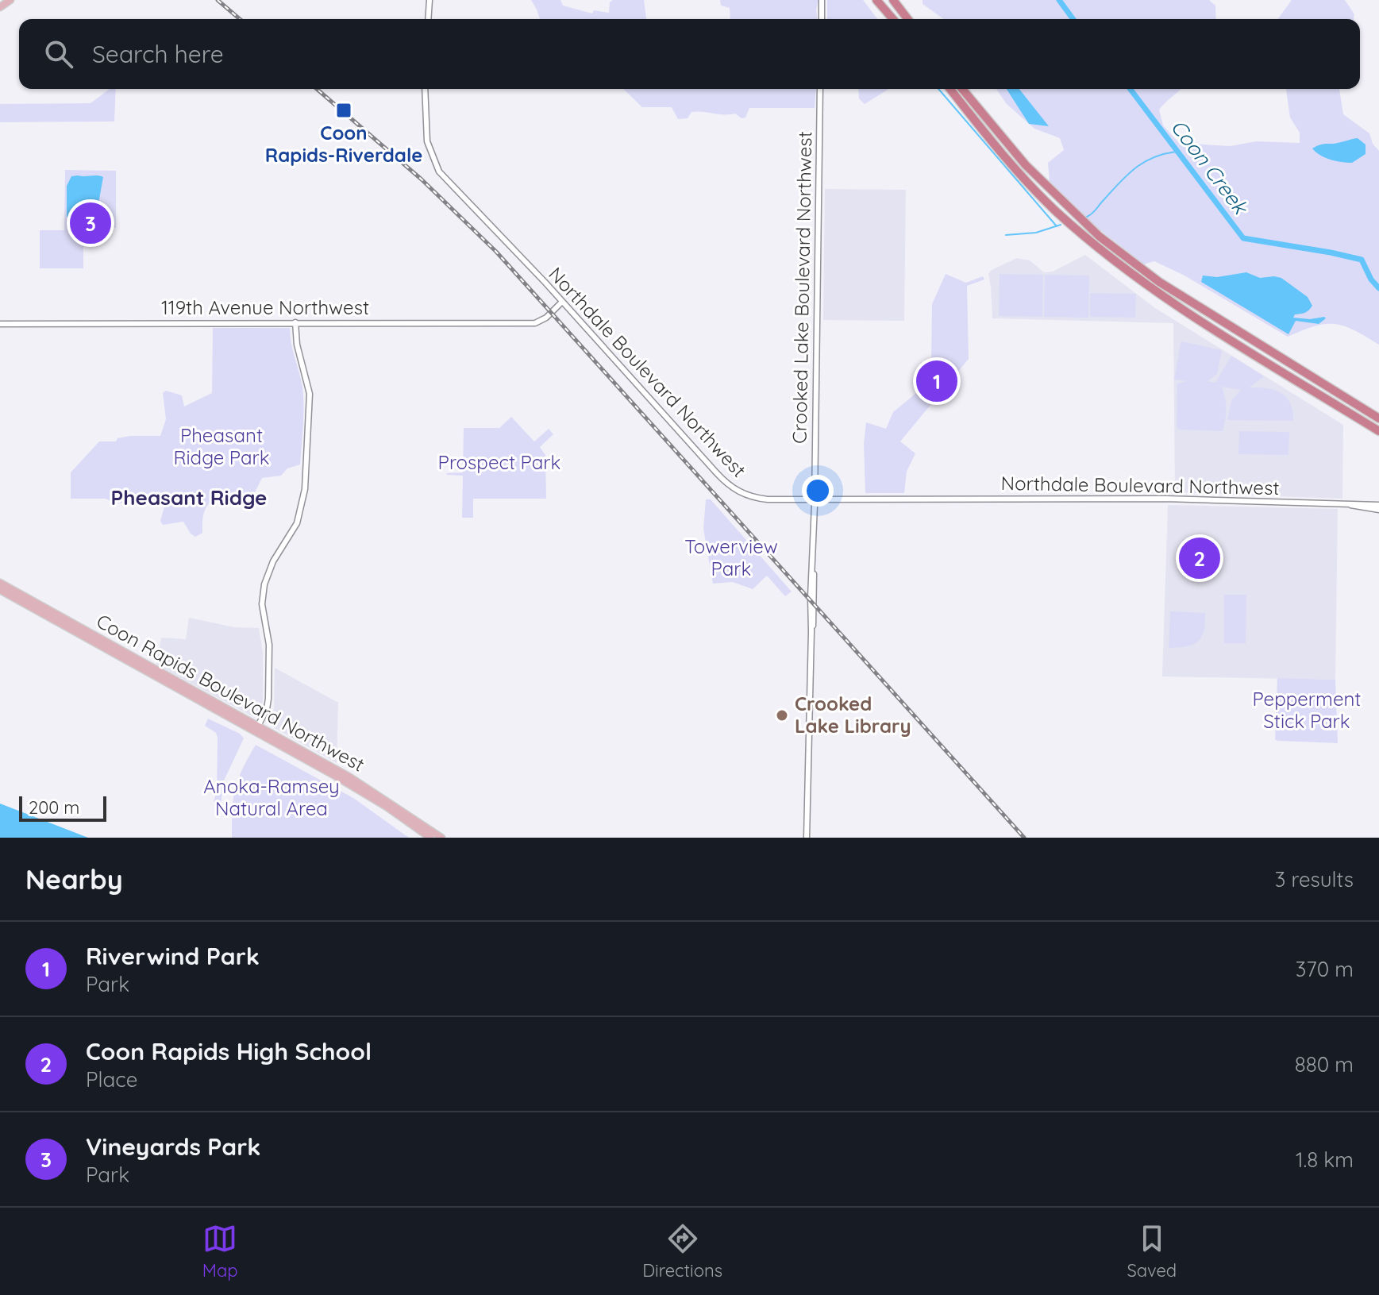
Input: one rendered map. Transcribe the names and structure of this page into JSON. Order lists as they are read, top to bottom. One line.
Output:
{"streets":{"main road":["Coon Rapids Boulevard Northwest"],"street":["Crooked Lake Boulevard Northwest","119th Avenue Northwest","Northdale Boulevard Northwest"]},"crossings":[["Crooked Lake Boulevard Northwest","Northdale Boulevard Northwest"],["119th Avenue Northwest","Northdale Boulevard Northwest"]],"districts":["Pheasant Ridge"],"water":["Coon Creek"],"parks":["Pheasant Ridge Park","Prospect Park","Towerview Park","Pepperment Stick Park","Anoka-Ramsey Natural Area"],"places":{"transit":["Coon Rapids-Riverdale"],"other":["Crooked Lake Library"]},"scale_bar":"200 m","page":{"search":"Search here","pins":["3","1","2"],"scale":"200 m","heading":["Nearby","3 results"],"list":[{"mark":"1","name":"Riverwind Park","note":"Park","value":"370 m"},{"mark":"2","name":"Coon Rapids High School","note":"Place","value":"880 m"},{"mark":"3","name":"Vineyards Park","note":"Park","value":"1.8 km"}],"nav":["Map","Directions","Saved"]}}
